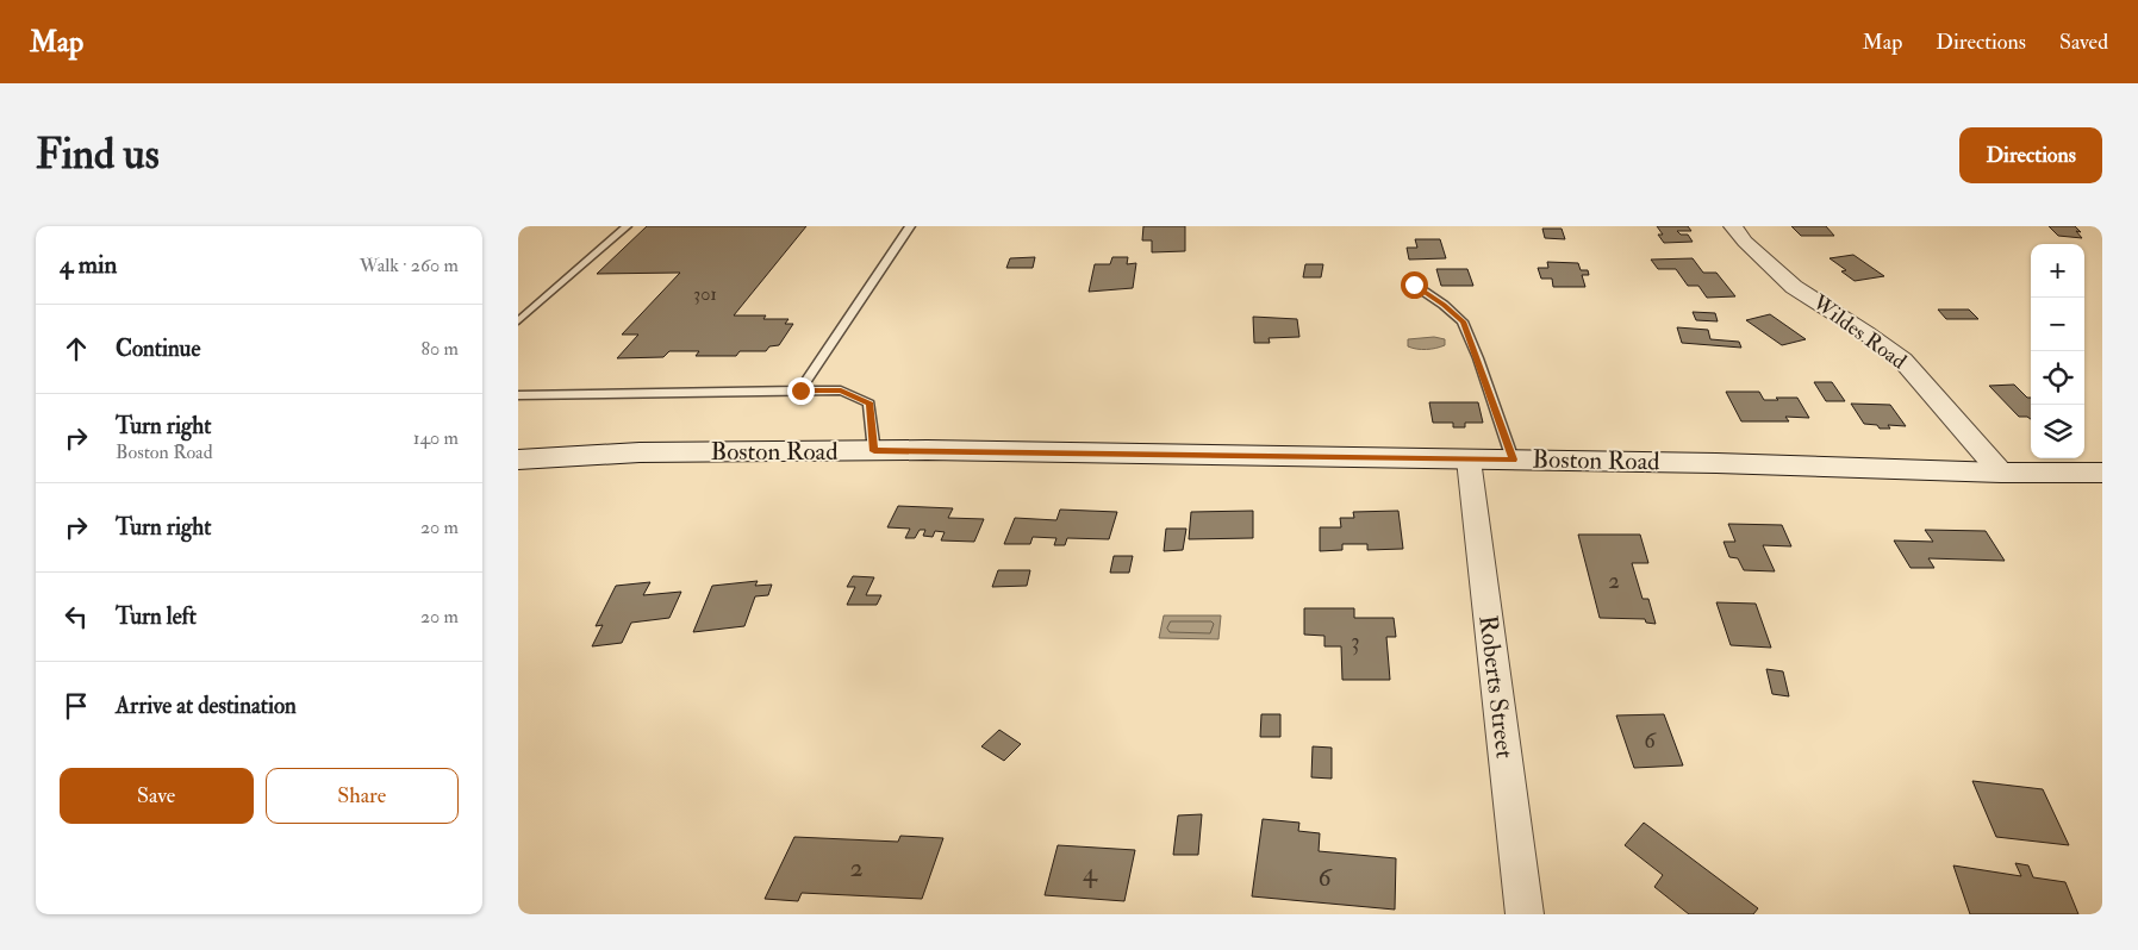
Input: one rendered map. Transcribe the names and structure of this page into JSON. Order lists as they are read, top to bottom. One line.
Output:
{"streets":{"main road":["Boston Road"],"street":["Wildes Road","Roberts Street"]},"crossings":[["Wildes Road","Boston Road"],["Boston Road","Roberts Street"]],"house_numbers":["301","2","3","6","2","4","6"],"page":{"header":"Map","nav":["Map","Directions","Saved"],"buttons":["Directions",["Save","Share"]],"title":"Find us","heading":["4 min","Walk · 260 m"],"map_buttons":["+","−"],"list":[["Continue","80 m"],["Turn right","Boston Road","140 m"],["Turn right","20 m"],["Turn left","20 m"],"Arrive at destination"]}}
